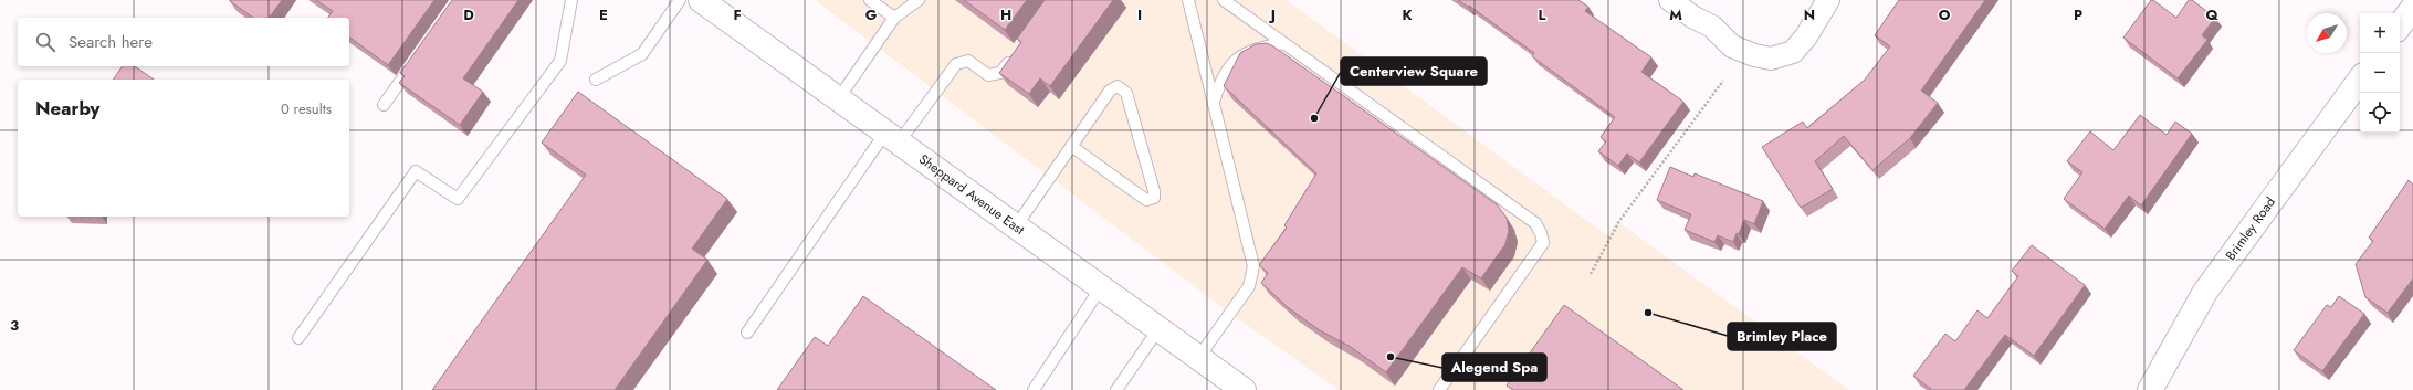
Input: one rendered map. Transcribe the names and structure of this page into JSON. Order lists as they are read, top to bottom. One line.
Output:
{"streets":{"main road":["Sheppard Avenue East","Brimley Road"]},"places":["Centerview Square","Brimley Place","Alegend Spa"],"north":"bottom left","page":{"map_buttons":["+","−"],"search":"Search here","heading":["Nearby","0 results"]},"grid":{"columns":["D","E","F","G","H","I","J","K","L","M","N","O","P","Q"],"rows":["3"]}}
